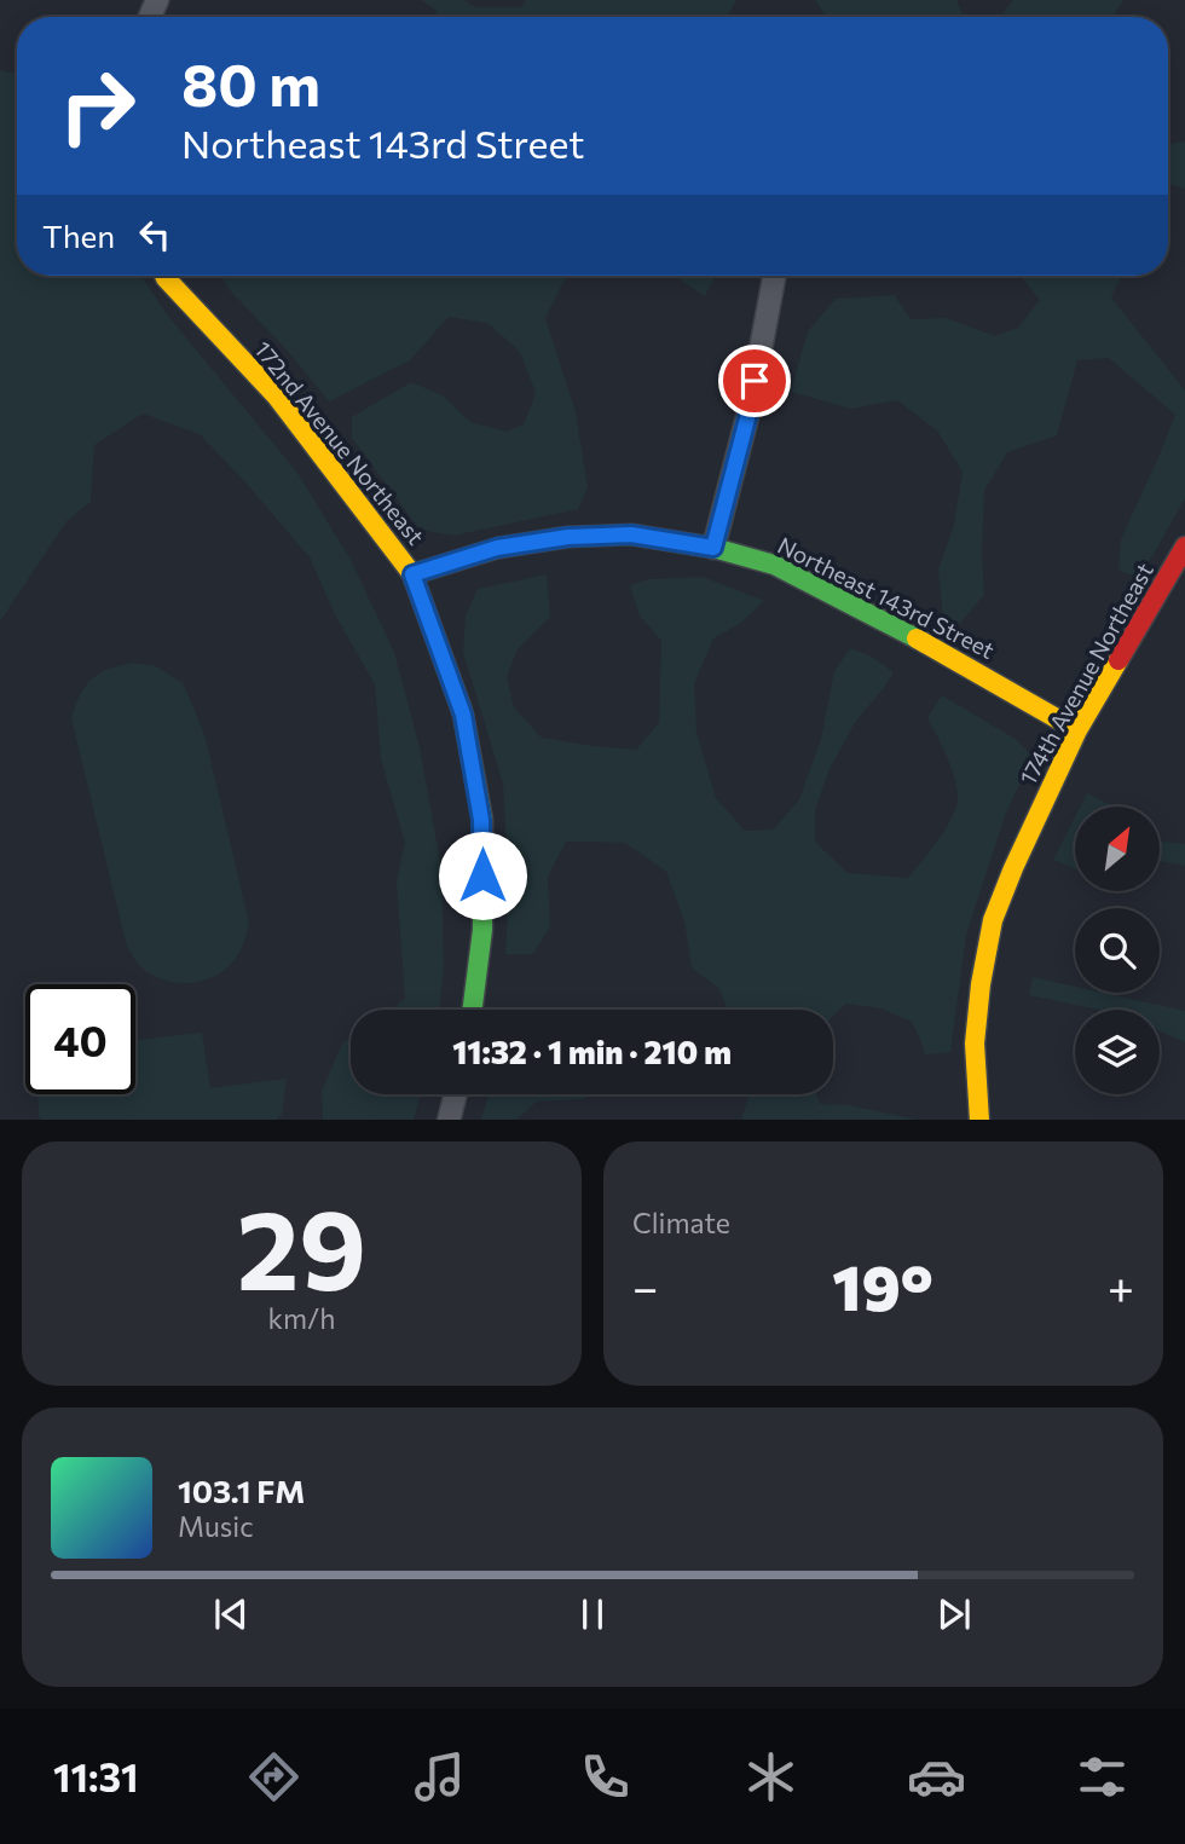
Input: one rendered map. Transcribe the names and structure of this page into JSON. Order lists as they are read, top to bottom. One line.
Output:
{"streets":{"street":["172nd Avenue Northeast","Northeast 143rd Street","174th Avenue Northeast"]},"crossings":[["172nd Avenue Northeast","Northeast 143rd Street"],["Northeast 143rd Street","174th Avenue Northeast"]],"north":"top right","page":{"turn":["80 m","Northeast 143rd Street"],"then":"Then","limit":"40","trip":"11:32 · 1 min · 210 m","tile":[["29","km/h"],"Climate"],"heat":["−","19°","+"],"song":["103.1 FM","Music"],"tabs":"11:31"}}
